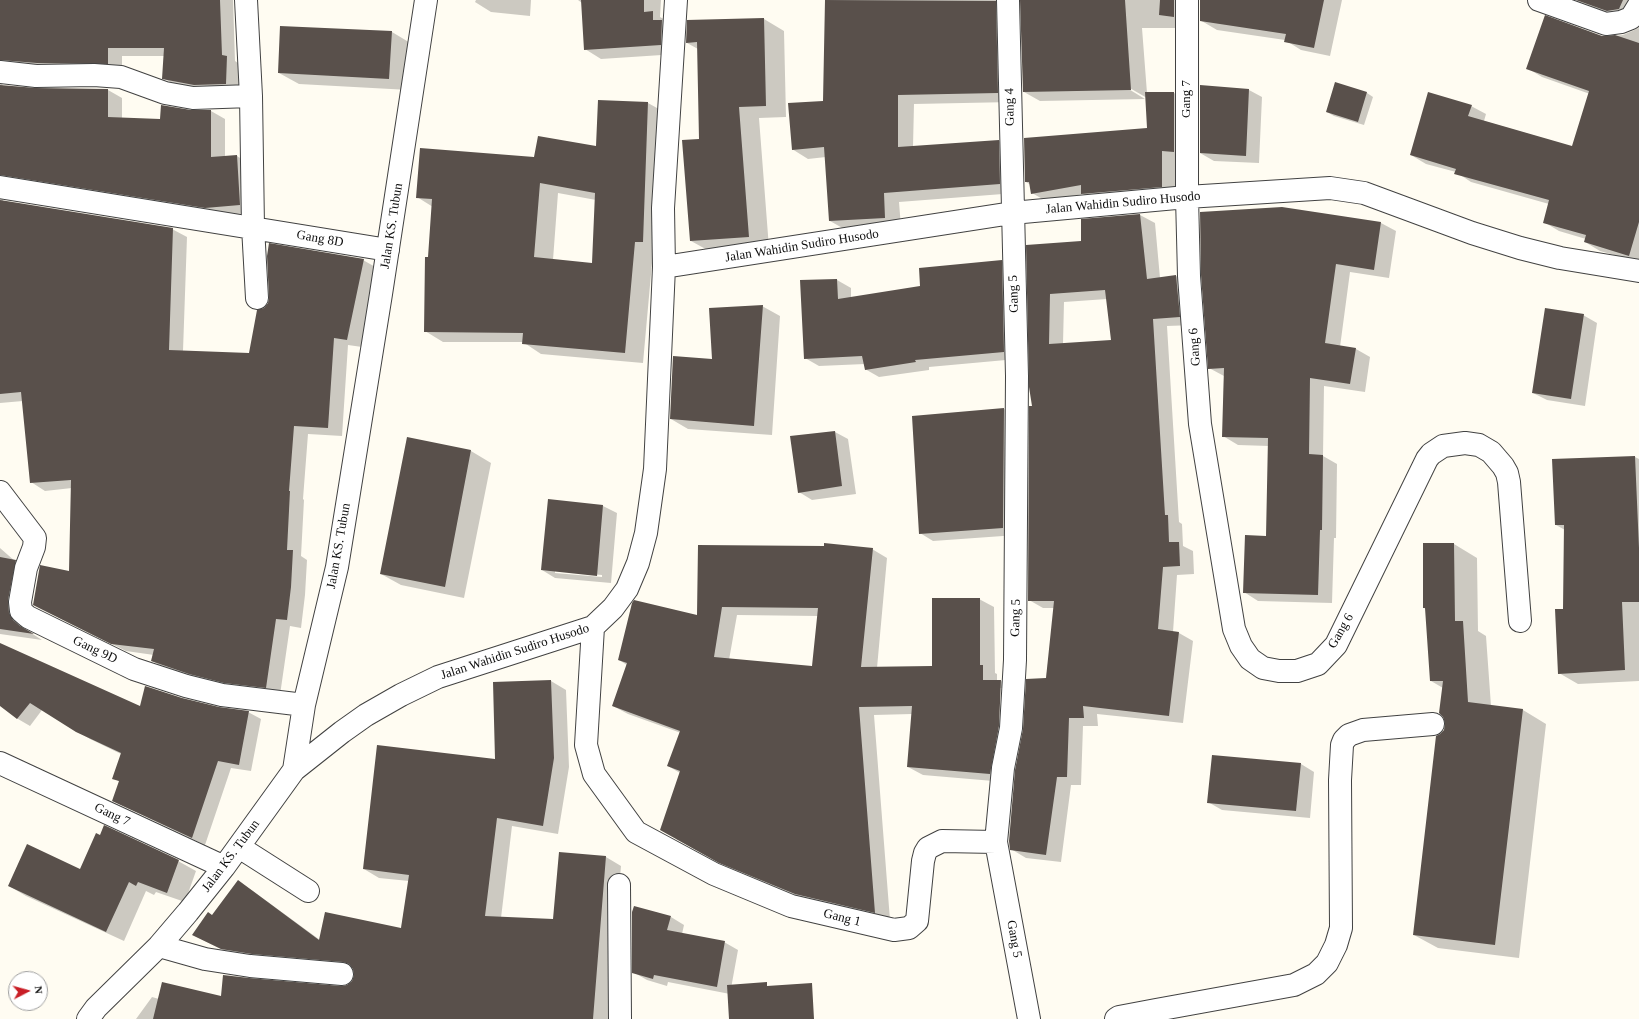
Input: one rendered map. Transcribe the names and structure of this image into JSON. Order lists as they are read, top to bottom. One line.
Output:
{"streets":{"street":["Gang 7","Gang 4","Jalan Wahidin Sudiro Husodo","Jalan KS. Tubun","Gang 8D","Gang 5","Gang 6","Gang 9D","Gang 1"]},"crossings":[["Gang 7","Jalan Wahidin Sudiro Husodo"],["Gang 7","Jalan KS. Tubun"],["Gang 7","Gang 6"],["Gang 4","Jalan Wahidin Sudiro Husodo"],["Gang 4","Gang 5"],["Jalan Wahidin Sudiro Husodo","Jalan KS. Tubun"],["Jalan Wahidin Sudiro Husodo","Gang 5"],["Jalan Wahidin Sudiro Husodo","Gang 6"],["Jalan Wahidin Sudiro Husodo","Gang 1"],["Jalan KS. Tubun","Gang 8D"],["Jalan KS. Tubun","Gang 9D"],["Gang 5","Gang 1"]],"north":"right"}
